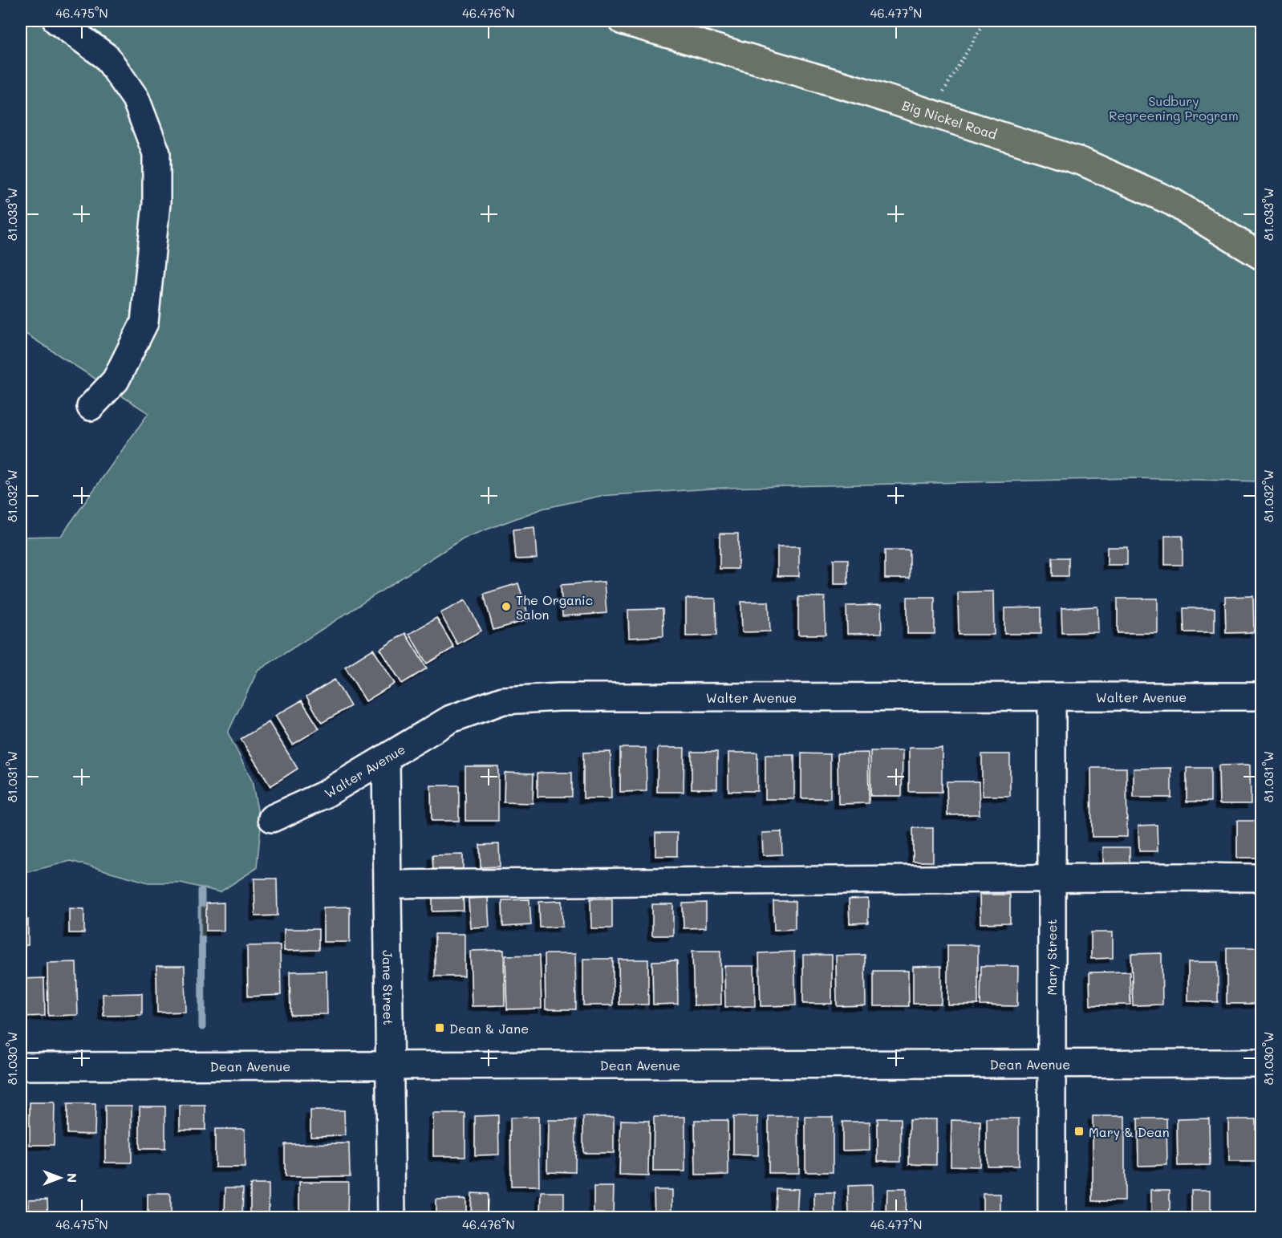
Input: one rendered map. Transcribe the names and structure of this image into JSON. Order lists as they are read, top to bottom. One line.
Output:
{"streets":{"main road":["Big Nickel Road"],"street":["Walter Avenue","Mary Street","Jane Street","Dean Avenue"]},"crossings":[["Walter Avenue","Mary Street"],["Walter Avenue","Jane Street"],["Mary Street","Dean Avenue"],["Jane Street","Dean Avenue"]],"parks":["Sudbury Regreening Program"],"places":{"other":["The Organic Salon"],"transit":["Dean & Jane","Mary & Dean"]},"north":"right","coordinates":["46.475°N","46.476°N","46.477°N","81.033°W","81.032°W","81.031°W","81.030°W"]}
